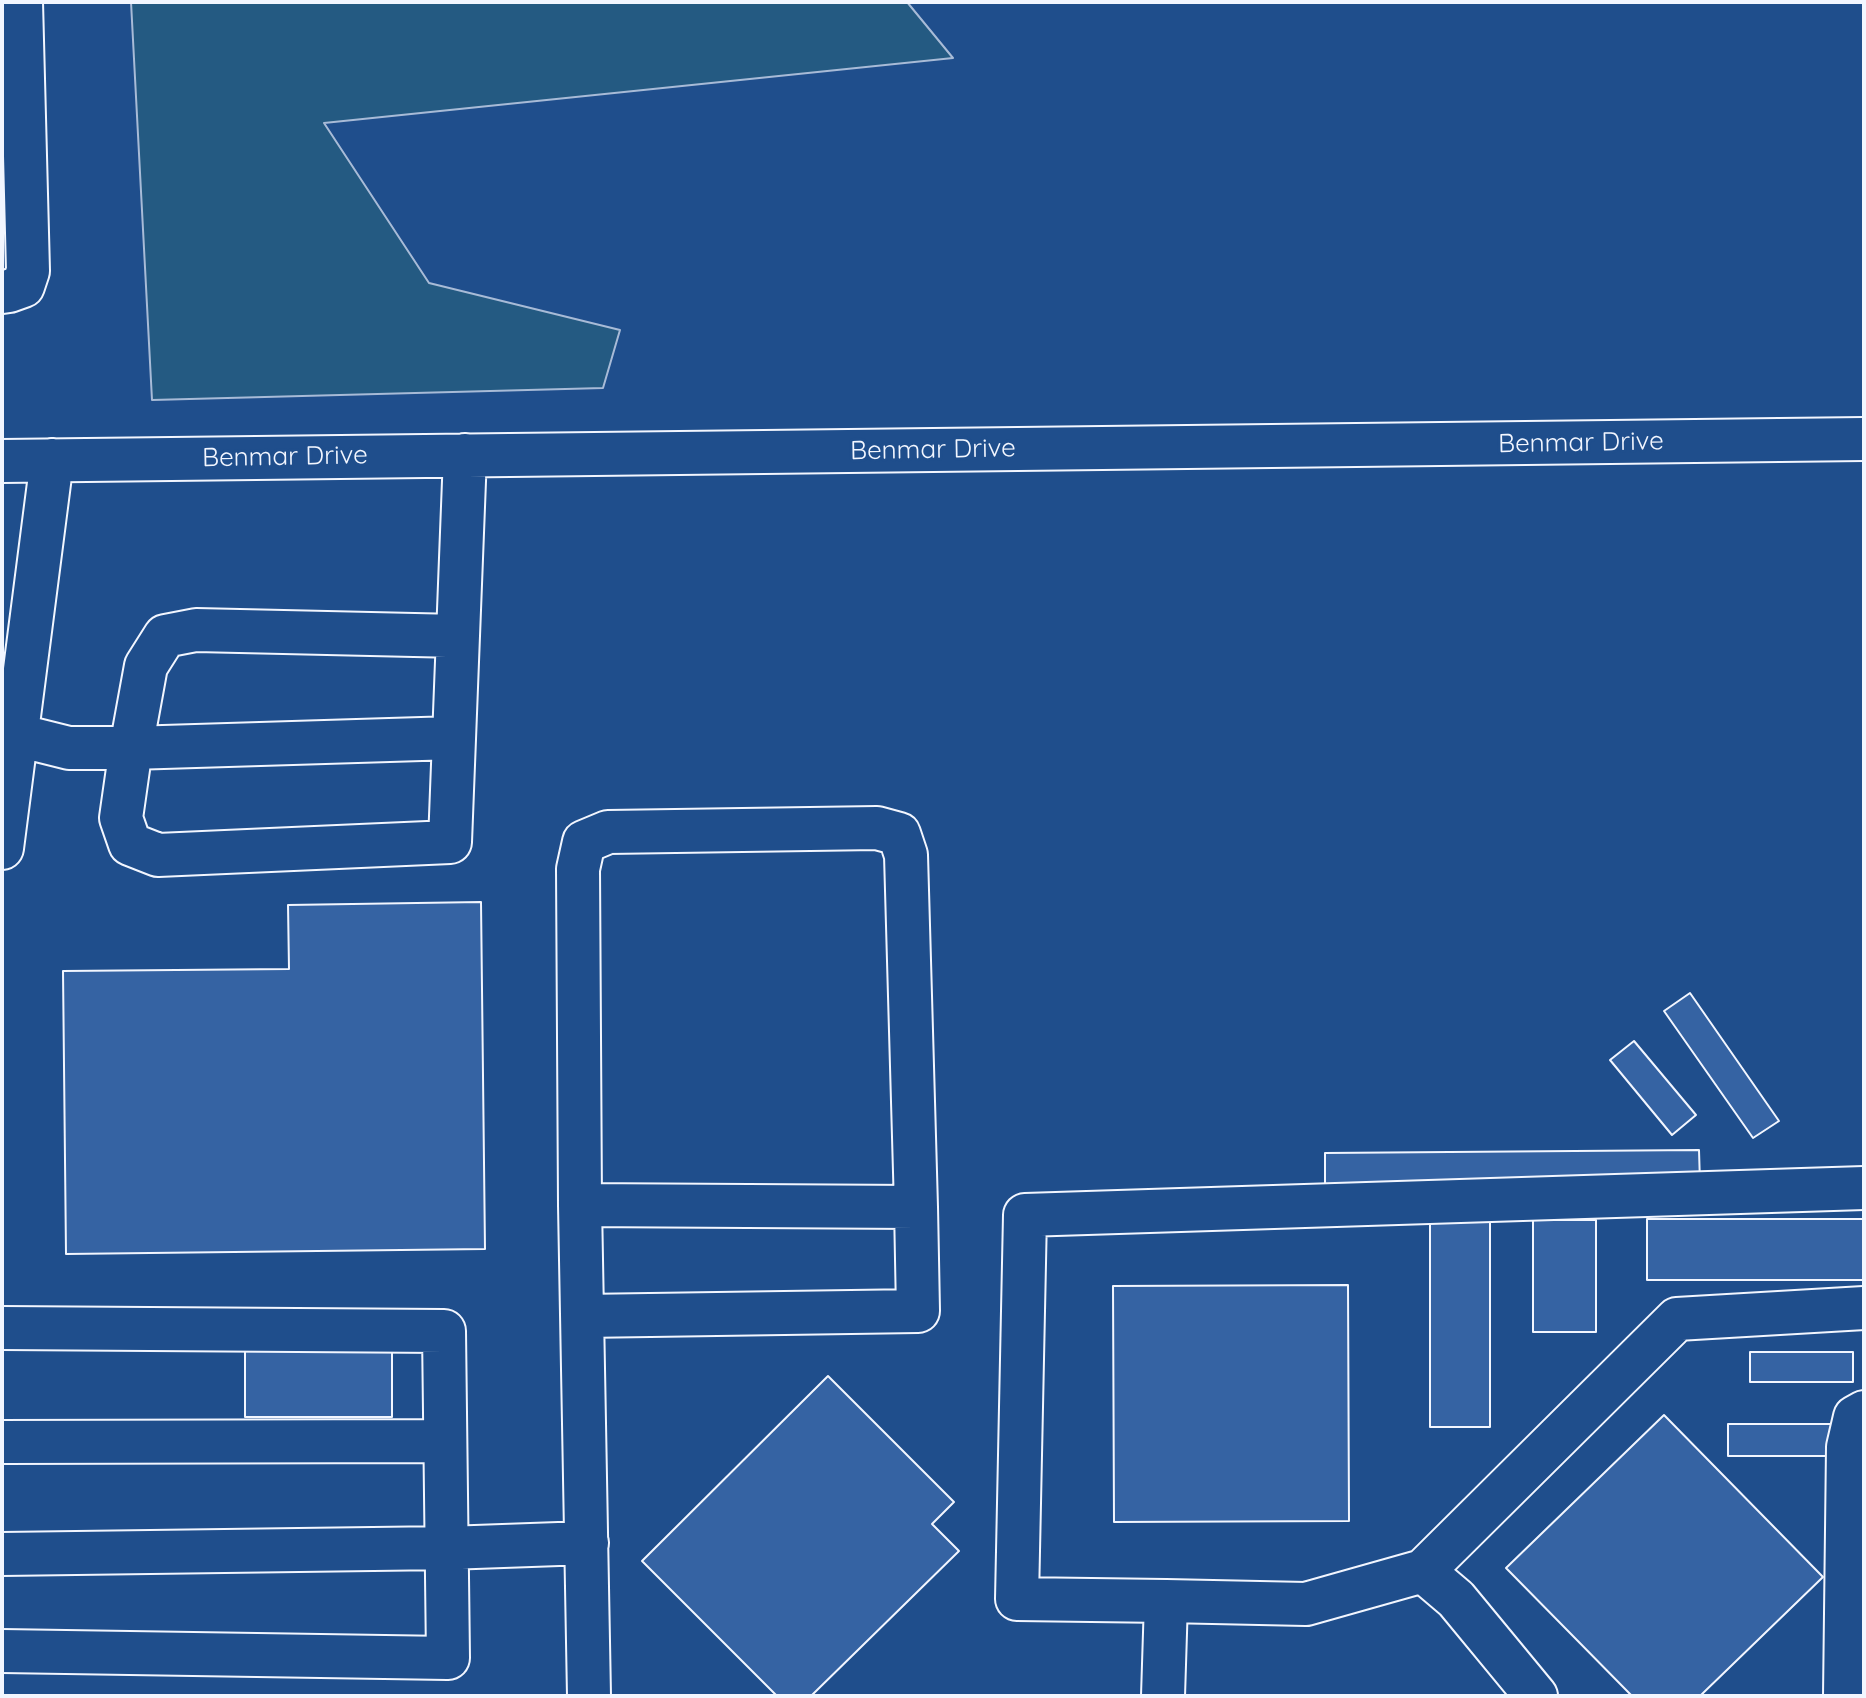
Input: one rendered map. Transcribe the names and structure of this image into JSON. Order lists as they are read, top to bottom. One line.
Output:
{"streets":{"street":["Benmar Drive"]}}
